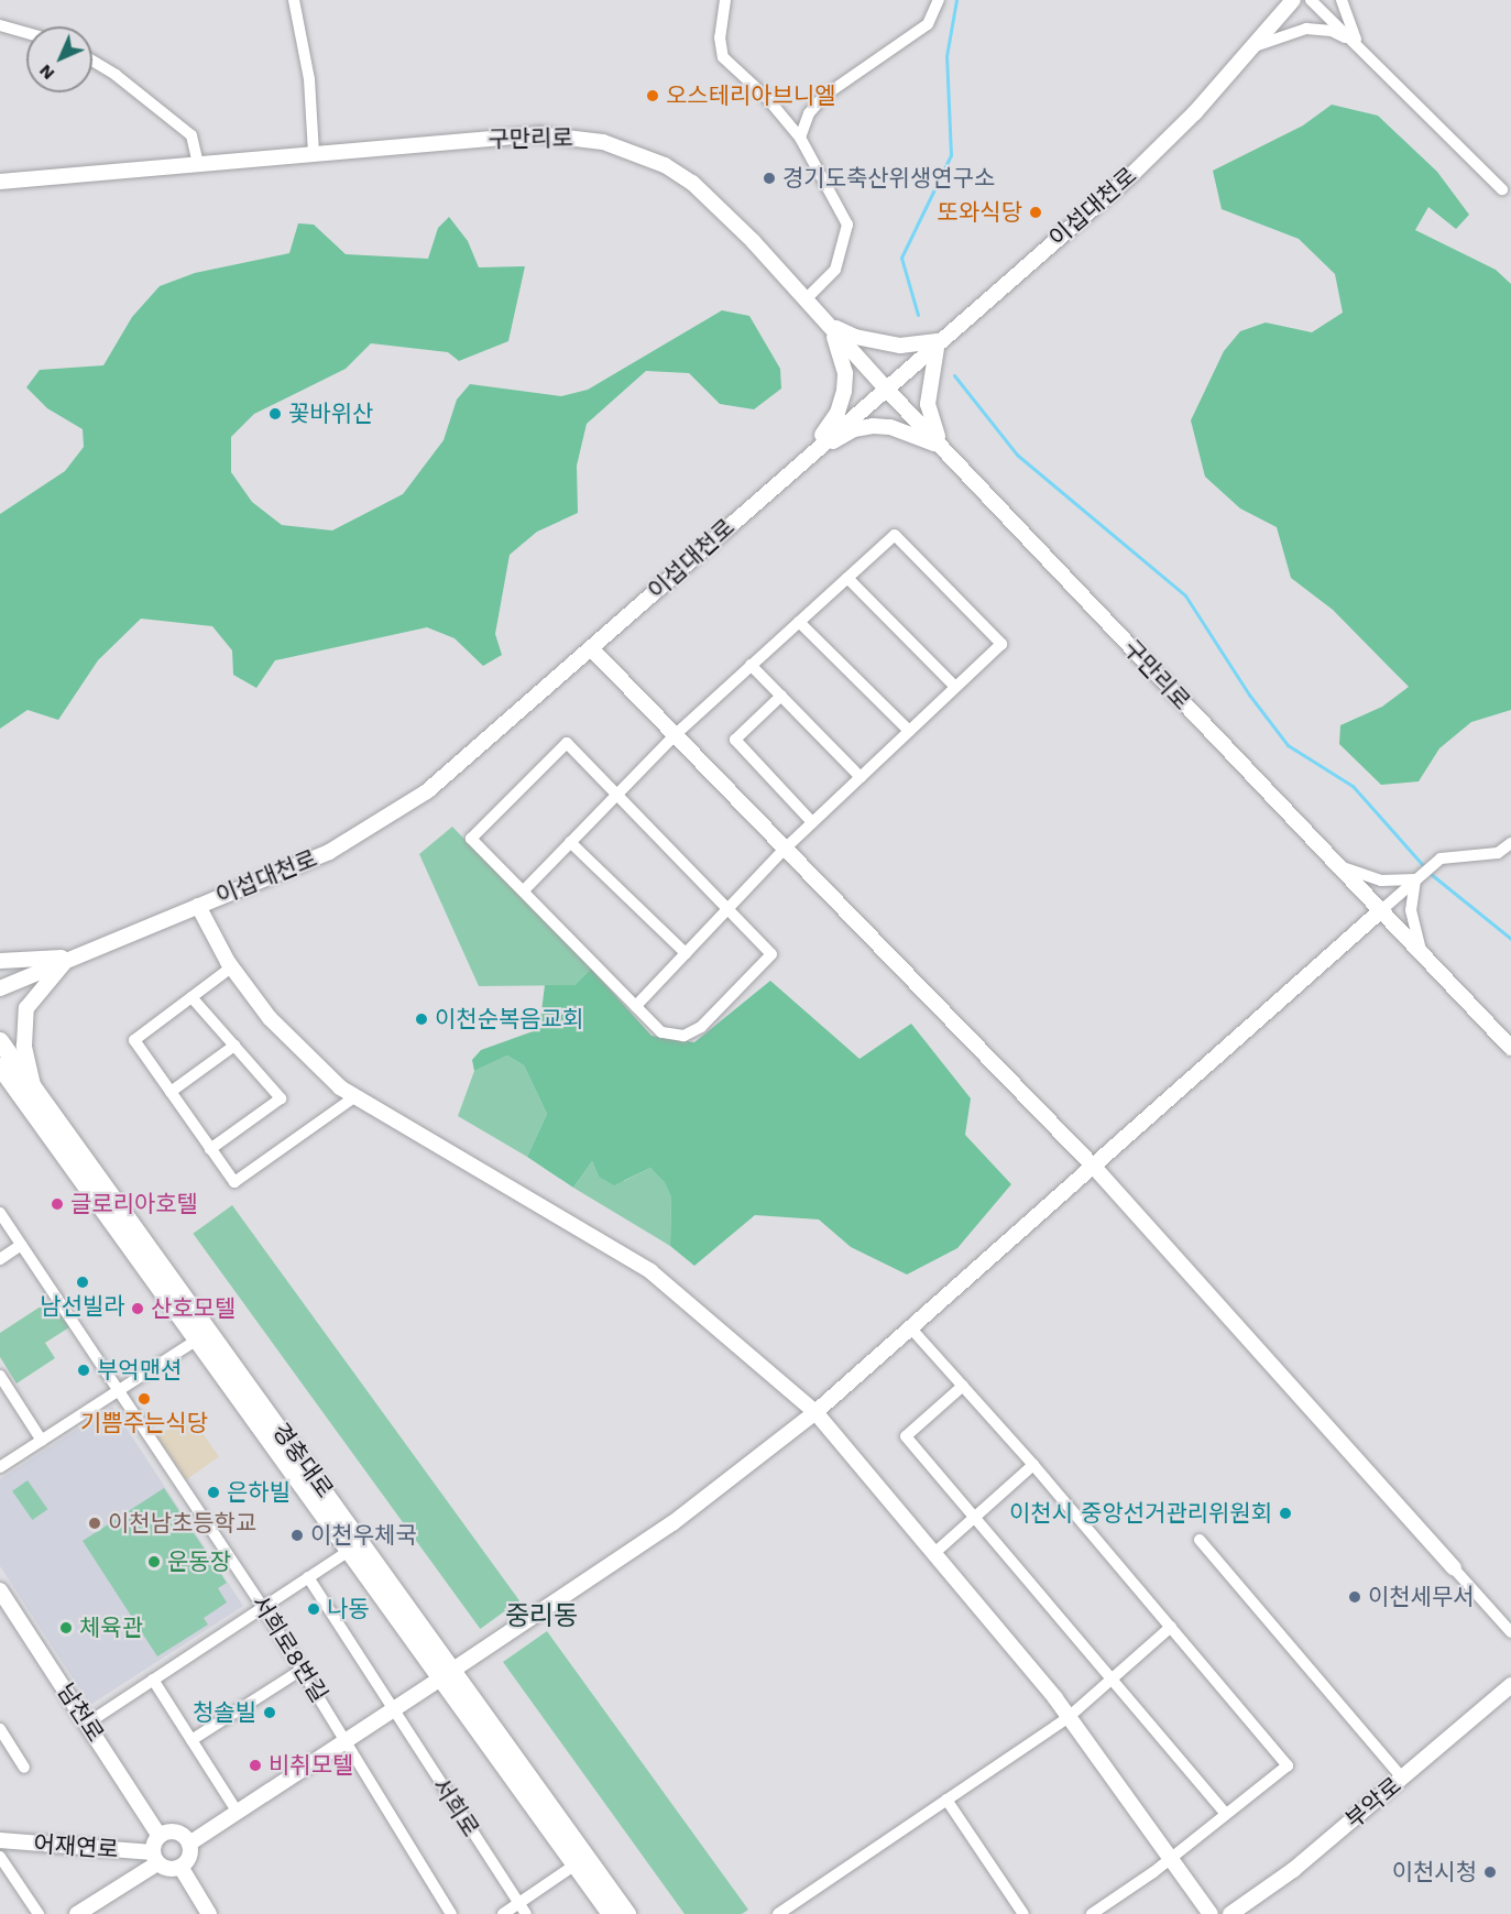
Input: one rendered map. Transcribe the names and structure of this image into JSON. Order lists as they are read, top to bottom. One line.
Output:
{"streets":{"main road":["경충대로"],"street":["구만리로","이섭대천로","서희로8번길","남천로","부악로","서희로","어재연로"]},"crossings":[["구만리로","이섭대천로"],["남천로","어재연로"]],"districts":["중리동"],"places":["오스테리아브니엘","경기도축산위생연구소","또와식당","꽃바위산","이천순복음교회","글로리아호텔","남선빌라","산호모텔","부억맨션","기쁨주는식당","은하빌","이천시 중앙선거관리위원회","이천남초등학교","이천우체국","운동장","이천세무서","나동","체육관","청솔빌","비취모텔","이천시청"],"north":"bottom left"}
